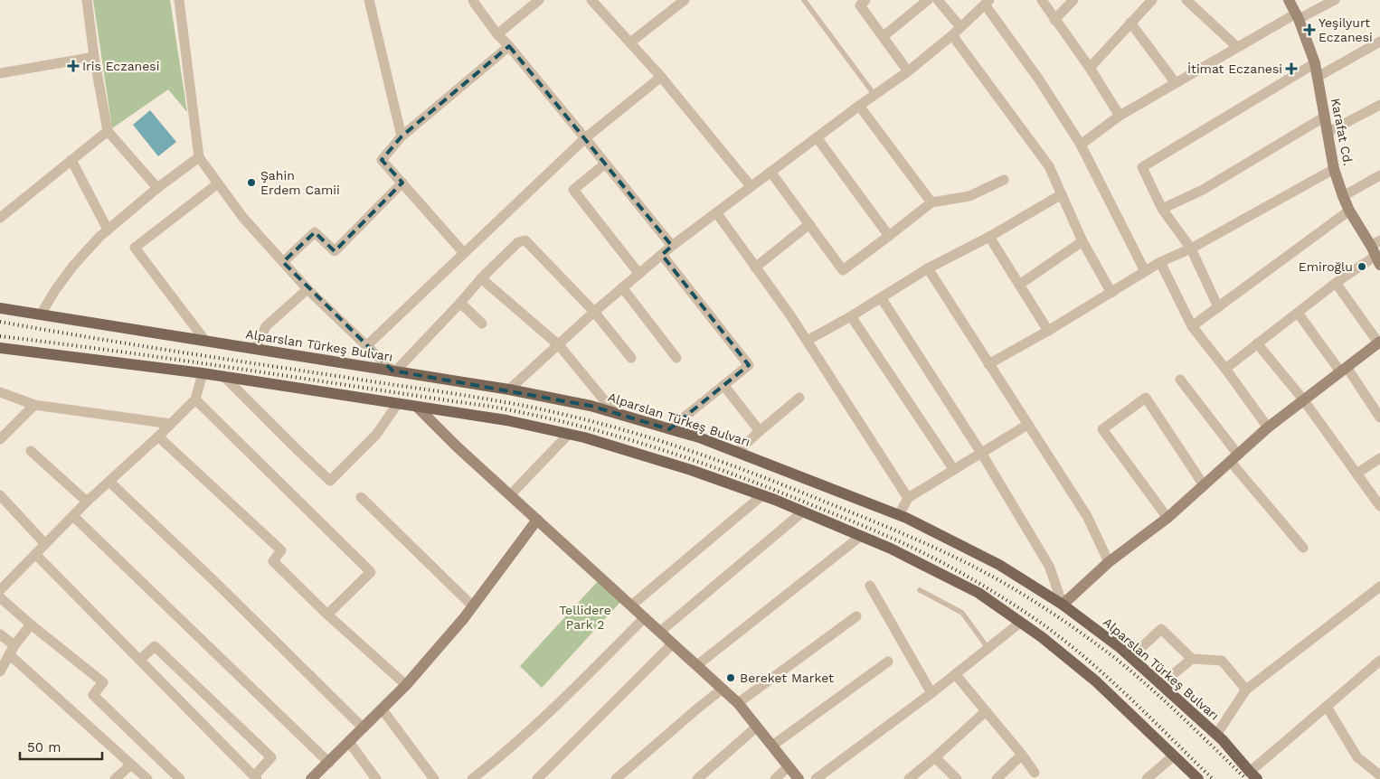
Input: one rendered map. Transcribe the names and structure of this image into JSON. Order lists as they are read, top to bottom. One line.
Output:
{"streets":{"main road":["Karafat Cd.","Alparslan Türkeş Bulvarı"]},"parks":["Tellidere Park 2"],"places":{"health":["Yeşilyurt Eczanesi","Iris Eczanesi","İtimat Eczanesi"],"other":["Şahin Erdem Camii","Emiroğlu","Bereket Market"]},"scale_bar":"50 m"}
